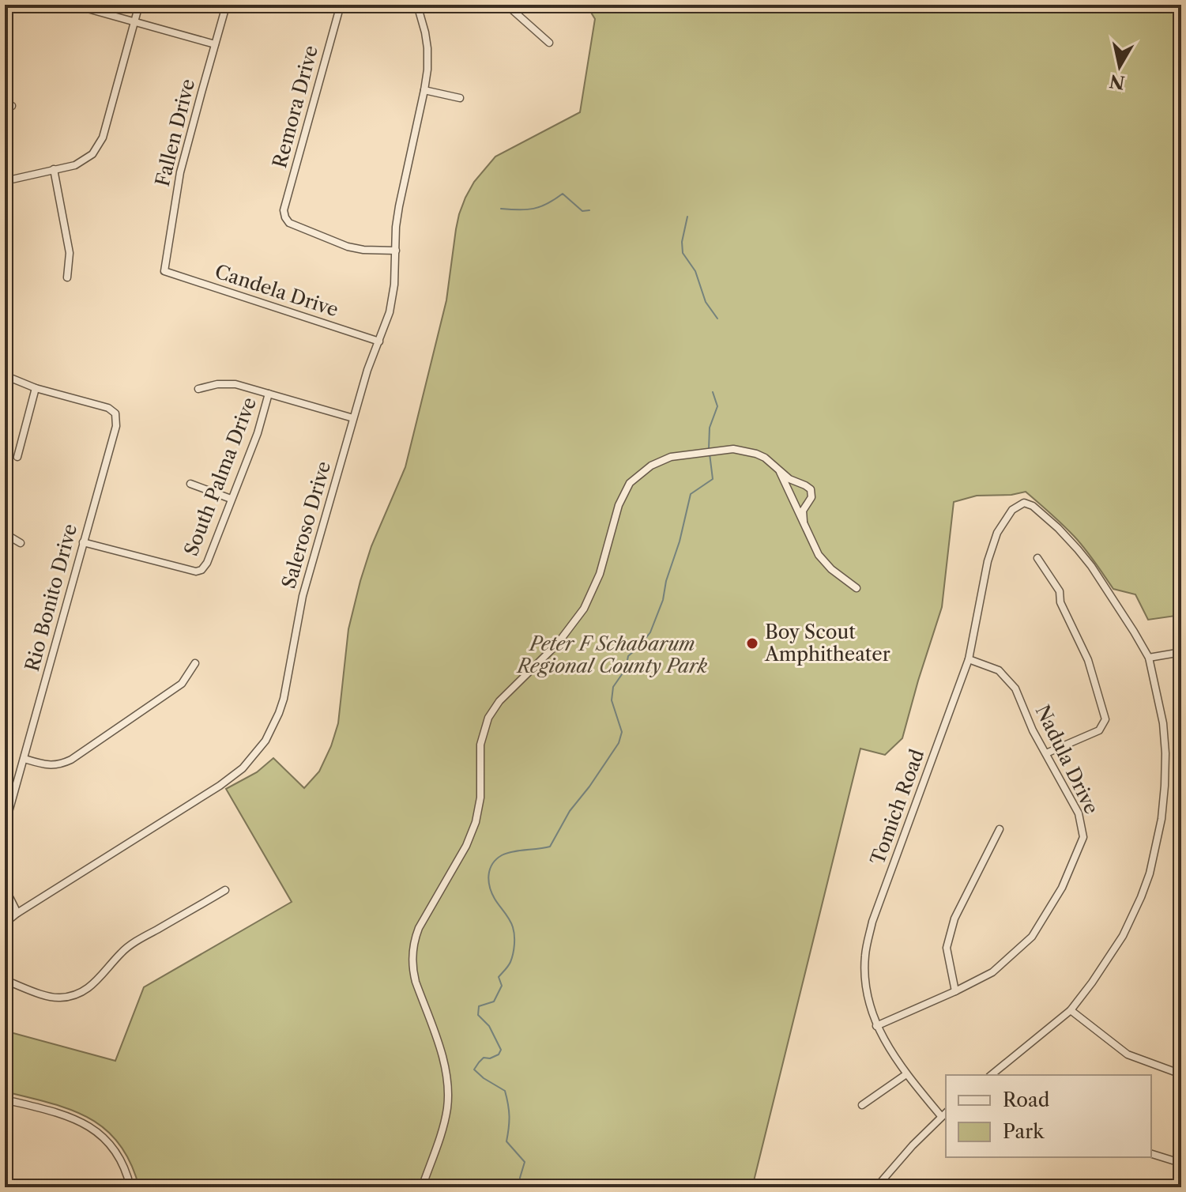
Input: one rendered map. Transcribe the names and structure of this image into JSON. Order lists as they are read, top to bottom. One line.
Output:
{"streets":{"street":["Remora Drive","Fallen Drive","Candela Drive","South Palma Drive","Saleroso Drive","Rio Bonito Drive","Nadula Drive","Tomich Road"]},"crossings":[["Remora Drive","Saleroso Drive"],["Fallen Drive","Candela Drive"],["Candela Drive","Saleroso Drive"],["South Palma Drive","Rio Bonito Drive"],["Nadula Drive","Tomich Road"]],"parks":["Peter F Schabarum Regional County Park"],"places":["Boy Scout Amphitheater"],"legend":["Road","Park"],"north":"bottom"}
